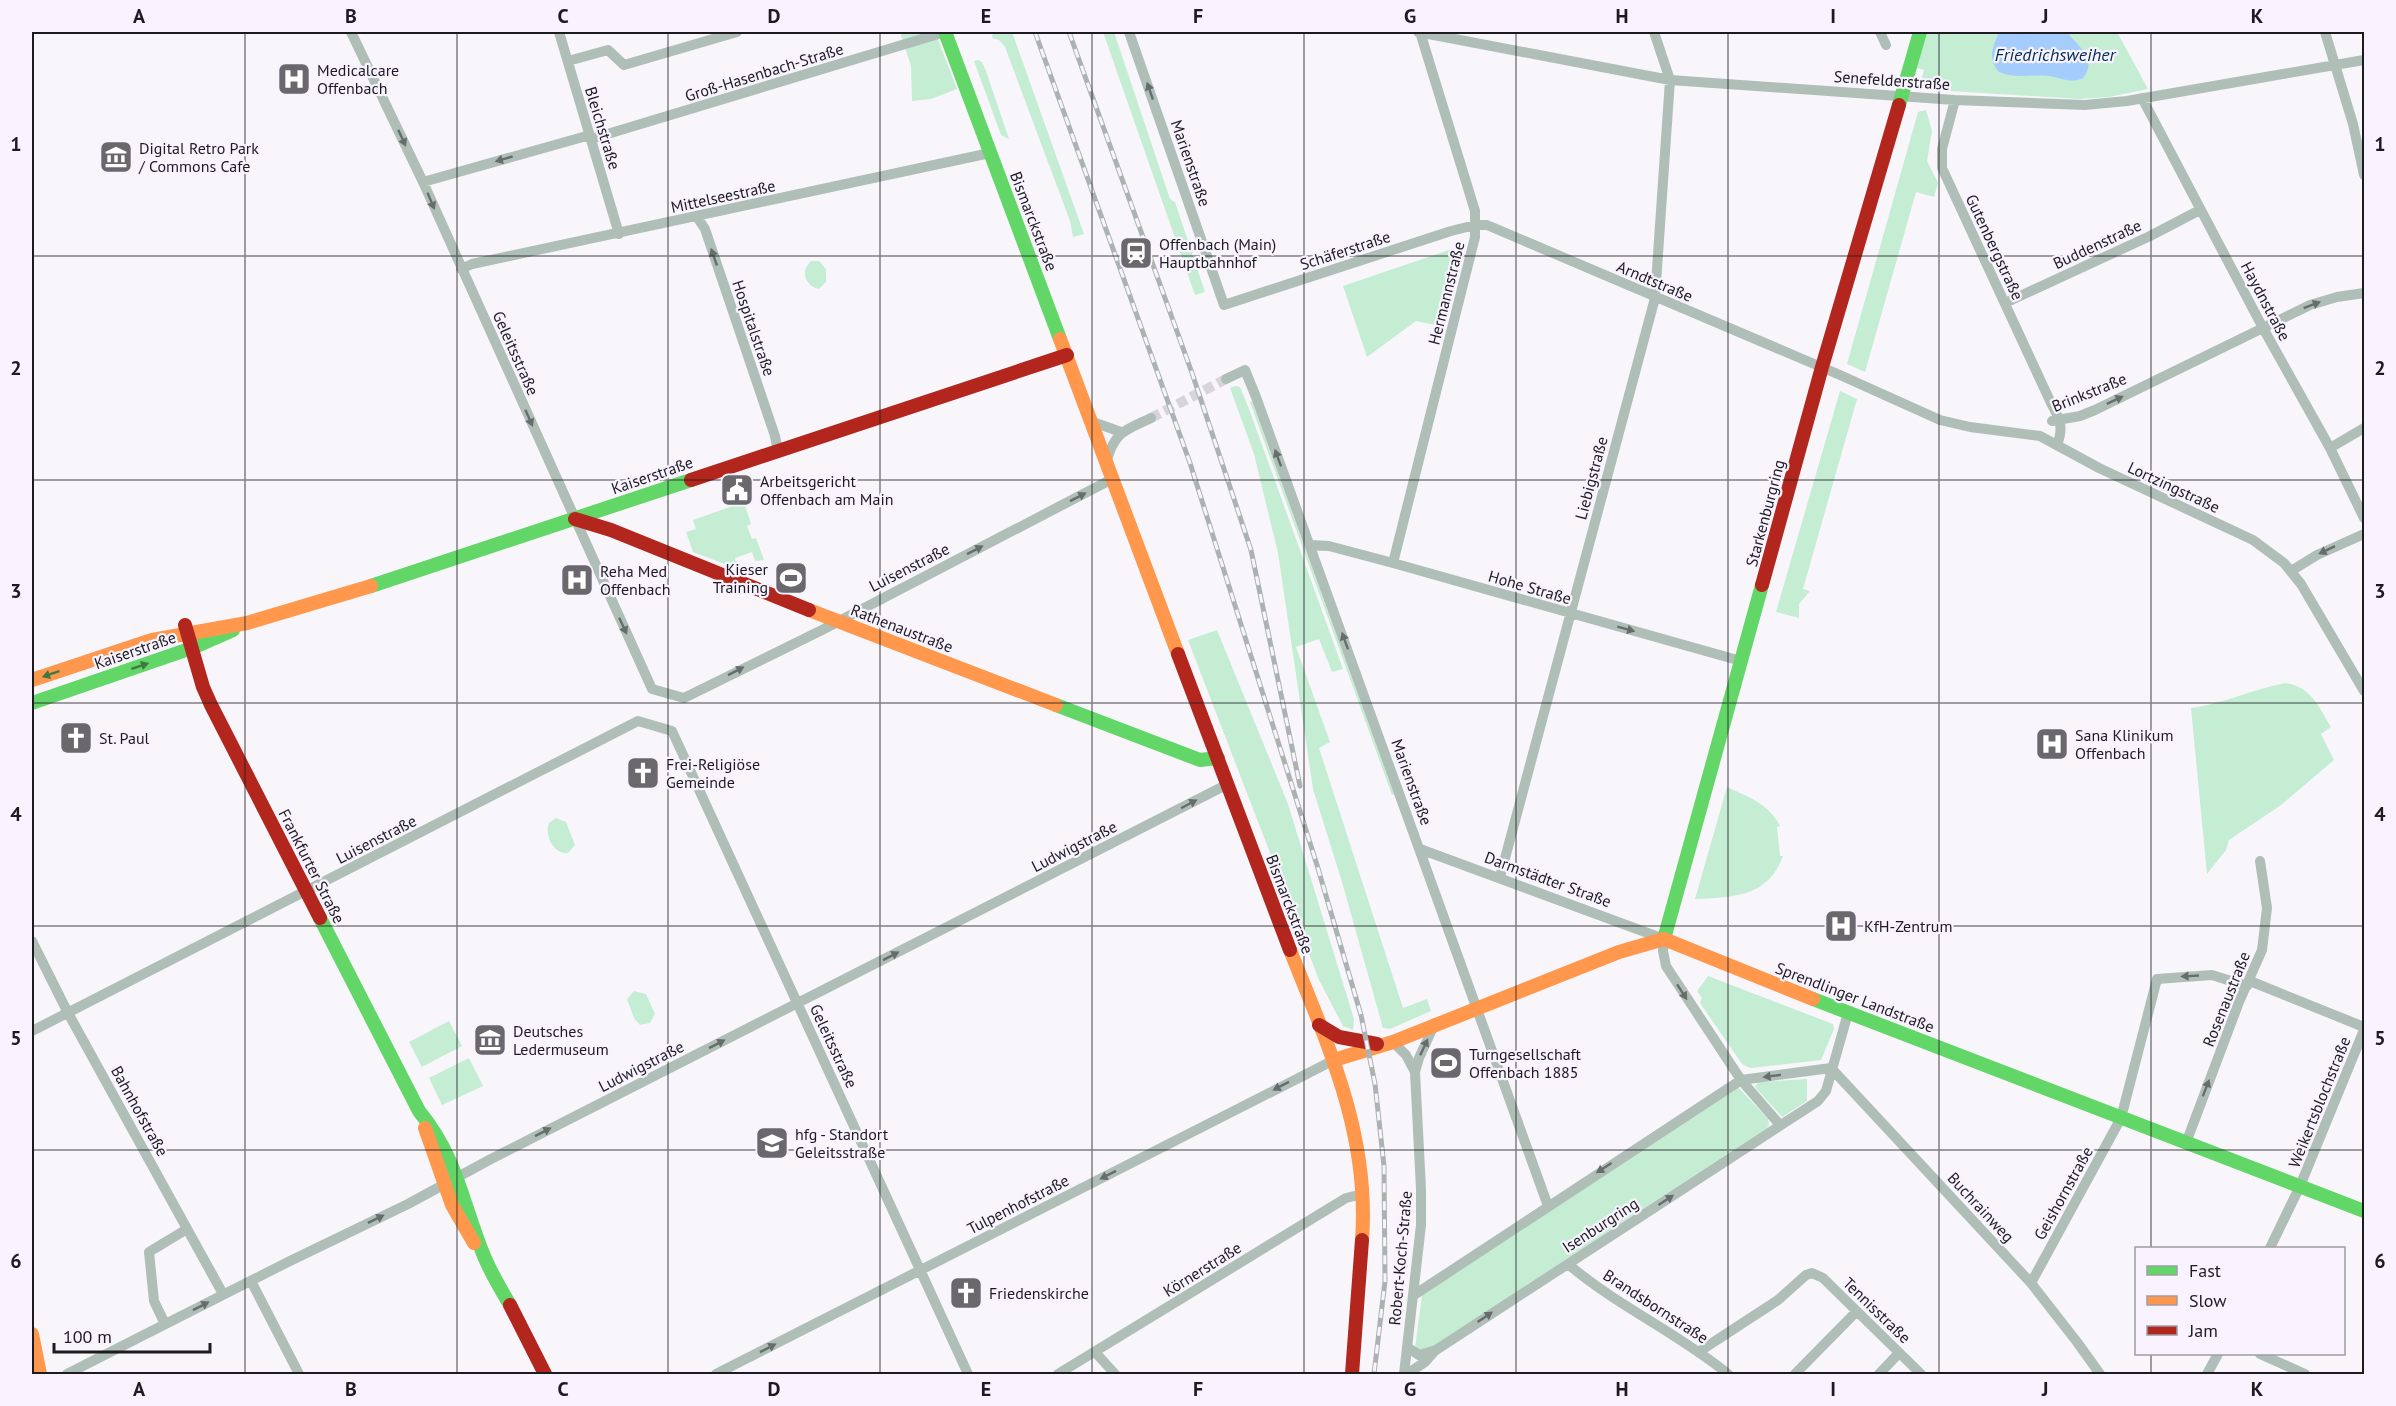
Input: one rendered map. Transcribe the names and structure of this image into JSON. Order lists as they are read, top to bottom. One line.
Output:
{"streets":{"main road":["Bismarckstraße","Kaiserstraße","Starkenburgring","Rathenaustraße","Frankfurter Straße","Sprendlinger Landstraße"],"street":["Groß-Hasenbach-Straße","Senefelderstraße","Bleichstraße","Marienstraße","Mittelseestraße","Buddenstraße","Gutenbergstraße","Schäferstraße","Arndtstraße","Hermannstraße","Haydnstraße","Hospitalstraße","Geleitsstraße","Brinkstraße","Liebigstraße","Lortzingstraße","Luisenstraße","Hohe Straße","Ludwigstraße","Darmstädter Straße","Rosenaustraße","Weikertsblochstraße","Bahnhofstraße","Geishornstraße","Tulpenhofstraße","Buchrainweg","Isenburgring","Robert-Koch-Straße","Körnerstraße","Brandsbornstraße","Tennisstraße"]},"crossings":[["Groß-Hasenbach-Straße","Bleichstraße"],["Groß-Hasenbach-Straße","Bismarckstraße"],["Groß-Hasenbach-Straße","Geleitsstraße"],["Senefelderstraße","Gutenbergstraße"],["Senefelderstraße","Hermannstraße"],["Senefelderstraße","Haydnstraße"],["Senefelderstraße","Liebigstraße"],["Senefelderstraße","Starkenburgring"],["Bleichstraße","Mittelseestraße"],["Marienstraße","Schäferstraße"],["Marienstraße","Hohe Straße"],["Marienstraße","Darmstädter Straße"],["Mittelseestraße","Bismarckstraße"],["Mittelseestraße","Hospitalstraße"],["Mittelseestraße","Geleitsstraße"],["Bismarckstraße","Kaiserstraße"],["Bismarckstraße","Luisenstraße"],["Bismarckstraße","Rathenaustraße"],["Bismarckstraße","Ludwigstraße"],["Bismarckstraße","Tulpenhofstraße"],["Bismarckstraße","Körnerstraße"],["Buddenstraße","Gutenbergstraße"],["Buddenstraße","Haydnstraße"],["Gutenbergstraße","Brinkstraße"],["Gutenbergstraße","Lortzingstraße"],["Schäferstraße","Arndtstraße"],["Schäferstraße","Hermannstraße"],["Arndtstraße","Hermannstraße"],["Arndtstraße","Liebigstraße"],["Arndtstraße","Starkenburgring"],["Hermannstraße","Hohe Straße"],["Haydnstraße","Brinkstraße"],["Hospitalstraße","Kaiserstraße"],["Geleitsstraße","Kaiserstraße"],["Geleitsstraße","Luisenstraße"],["Geleitsstraße","Rathenaustraße"],["Geleitsstraße","Ludwigstraße"],["Geleitsstraße","Tulpenhofstraße"],["Brinkstraße","Lortzingstraße"],["Kaiserstraße","Rathenaustraße"],["Kaiserstraße","Frankfurter Straße"],["Liebigstraße","Hohe Straße"],["Liebigstraße","Darmstädter Straße"],["Starkenburgring","Hohe Straße"],["Starkenburgring","Darmstädter Straße"],["Starkenburgring","Sprendlinger Landstraße"],["Luisenstraße","Rathenaustraße"],["Luisenstraße","Frankfurter Straße"],["Luisenstraße","Bahnhofstraße"],["Ludwigstraße","Frankfurter Straße"],["Ludwigstraße","Bahnhofstraße"],["Darmstädter Straße","Sprendlinger Landstraße"],["Sprendlinger Landstraße","Rosenaustraße"],["Sprendlinger Landstraße","Weikertsblochstraße"],["Sprendlinger Landstraße","Geishornstraße"],["Sprendlinger Landstraße","Isenburgring"],["Rosenaustraße","Geishornstraße"],["Geishornstraße","Buchrainweg"],["Buchrainweg","Isenburgring"],["Isenburgring","Robert-Koch-Straße"],["Isenburgring","Brandsbornstraße"],["Brandsbornstraße","Tennisstraße"]],"one_way":["Marienstraße","Hospitalstraße","Geleitsstraße","Brinkstraße","Luisenstraße","Hohe Straße","Ludwigstraße","Rosenaustraße"],"water":["Friedrichsweiher"],"places":{"hospital":["Medicalcare Offenbach","Reha Med Offenbach","Sana Klinikum Offenbach","KfH-Zentrum"],"museum":["Digital Retro Park / Commons Cafe","Deutsches Ledermuseum"],"station":["Offenbach (Main) Hauptbahnhof"],"public building":["Arbeitsgericht Offenbach am Main"],"sports":["Kieser Training","Turngesellschaft Offenbach 1885"],"church":["St. Paul","Frei-Religiöse Gemeinde","Friedenskirche"],"school or university":["hfg - Standort Geleitsstraße"]},"legend":["Fast","Slow","Jam"],"scale_bar":"100 m","grid":{"columns":["A","B","C","D","E","F","G","H","I","J","K"],"rows":["1","2","3","4","5","6"]}}
